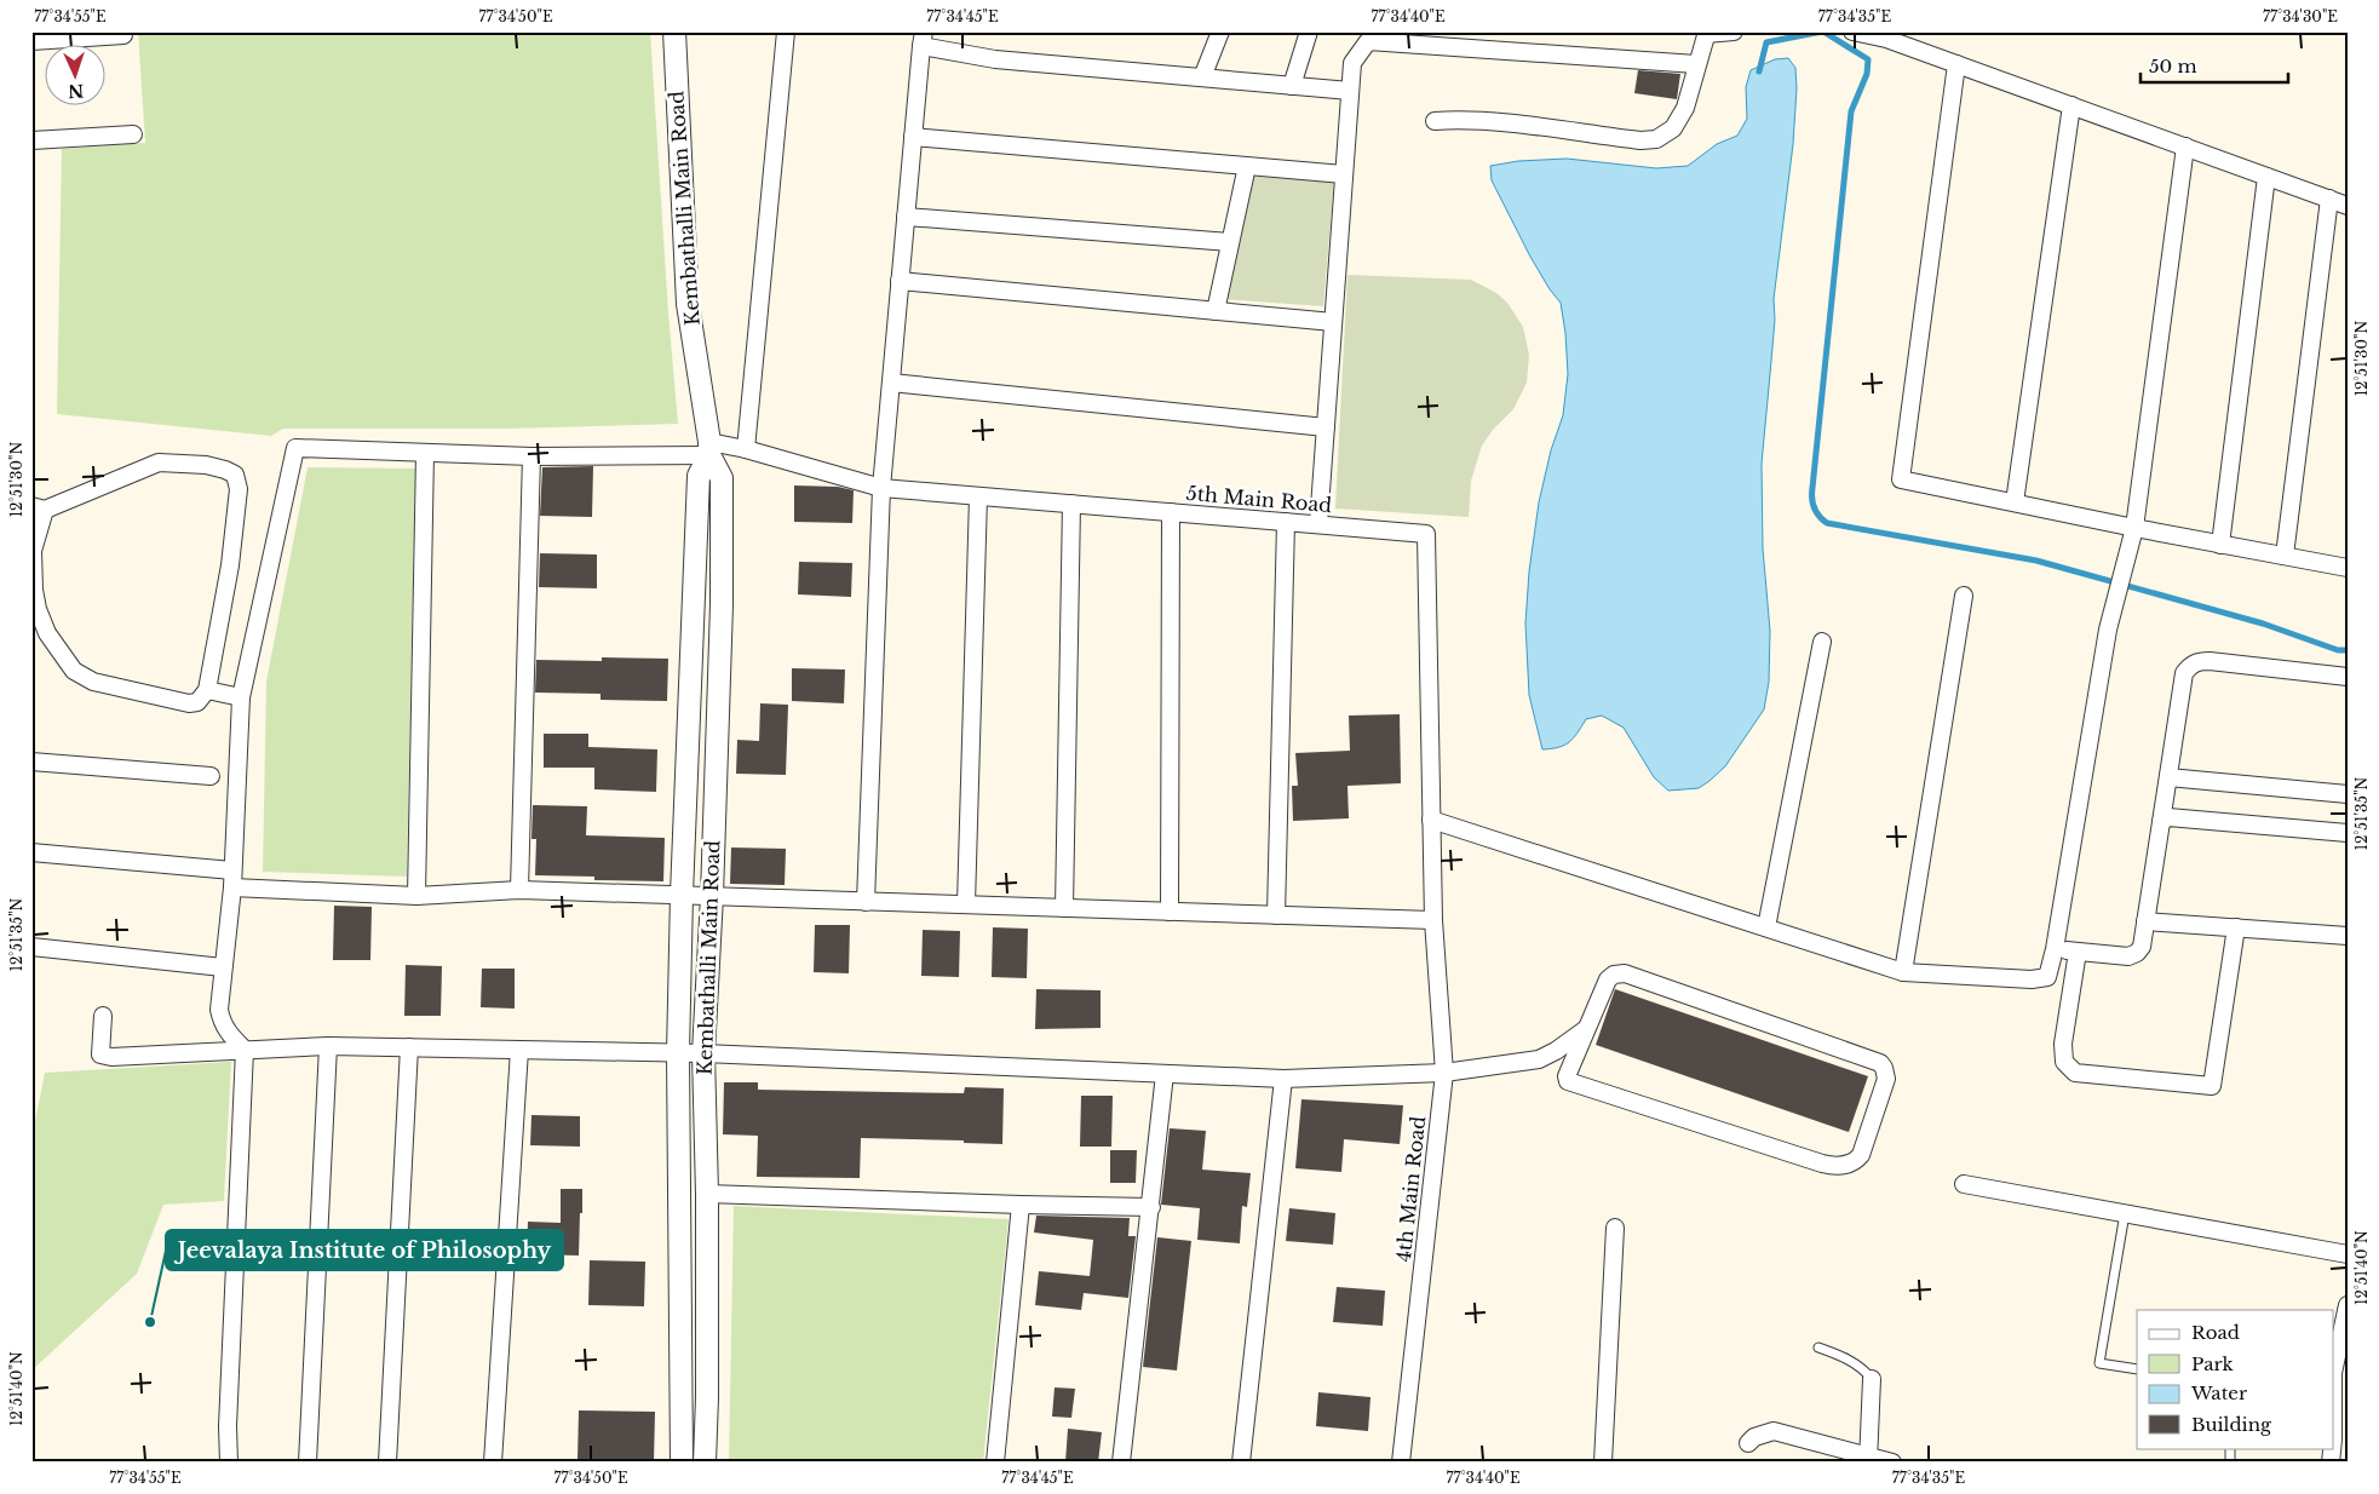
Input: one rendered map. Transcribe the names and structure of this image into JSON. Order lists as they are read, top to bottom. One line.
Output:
{"streets":{"street":["Kembathalli Main Road","5th Main Road","4th Main Road"]},"crossings":[["Kembathalli Main Road","5th Main Road"],["5th Main Road","4th Main Road"]],"places":["Jeevalaya Institute of Philosophy"],"legend":["Road","Park","Water","Building"],"scale_bar":"50 m","north":"bottom","coordinates":["77°34'55\"E","77°34'50\"E","77°34'45\"E","77°34'40\"E","77°34'35\"E","77°34'30\"E","12°51'30\"N","12°51'35\"N","12°51'40\"N"]}
